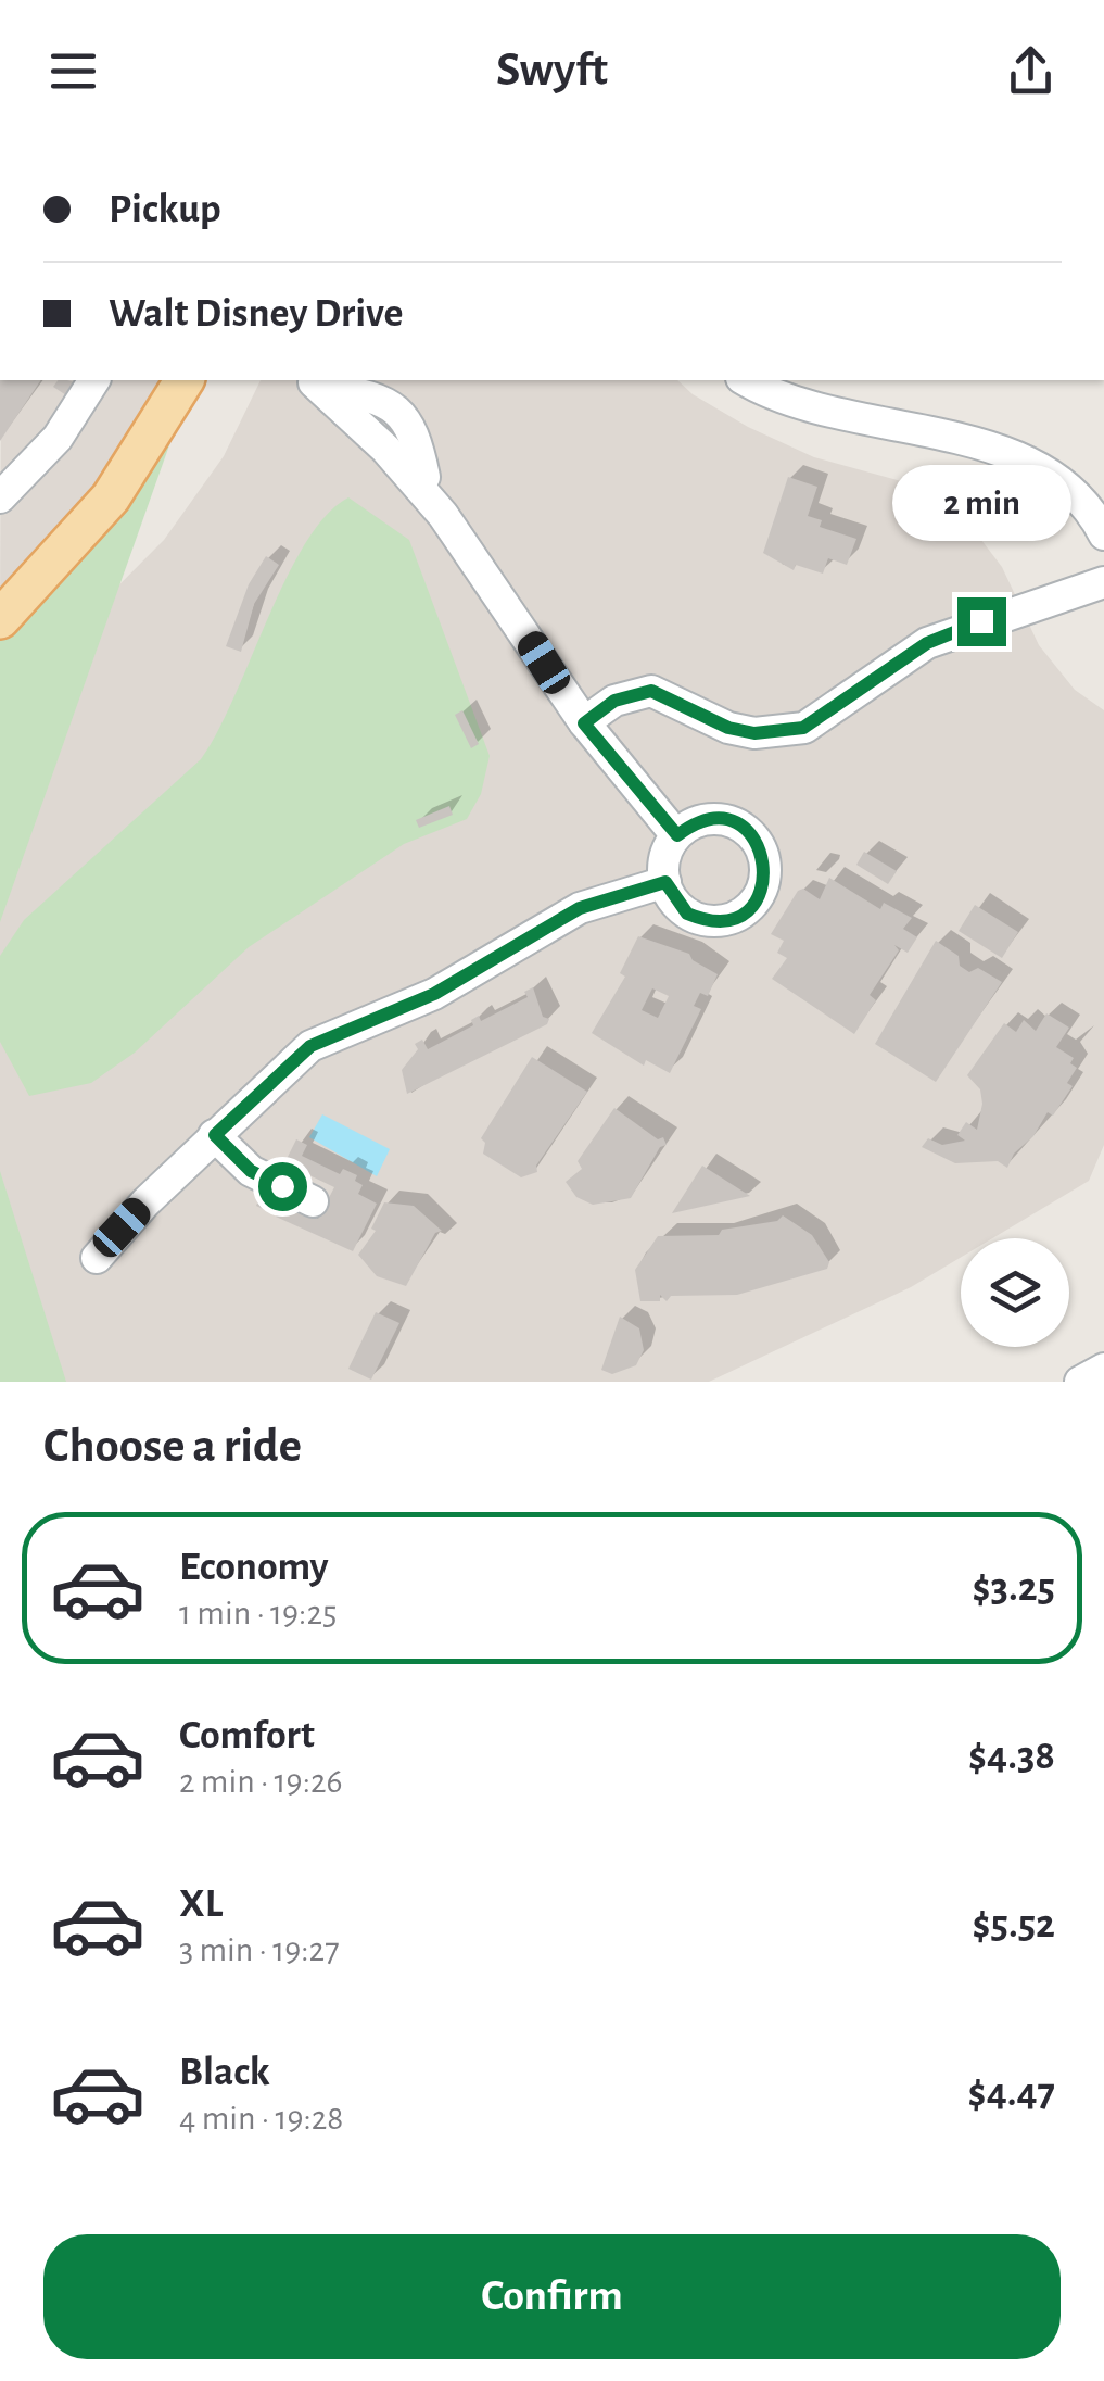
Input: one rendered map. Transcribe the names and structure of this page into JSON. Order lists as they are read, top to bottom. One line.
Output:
{"page":{"header":"Swyft","banner":["Pickup","Walt Disney Drive"],"bubble":"2 min","heading":"Choose a ride","list":[{"name":"Economy","note":"1 min · 19:25","value":"$3.25"},{"name":"Comfort","note":"2 min · 19:26","value":"$4.38"},{"name":"XL","note":"3 min · 19:27","value":"$5.52"},{"name":"Black","note":"4 min · 19:28","value":"$4.47"}],"buttons":"Confirm"}}
